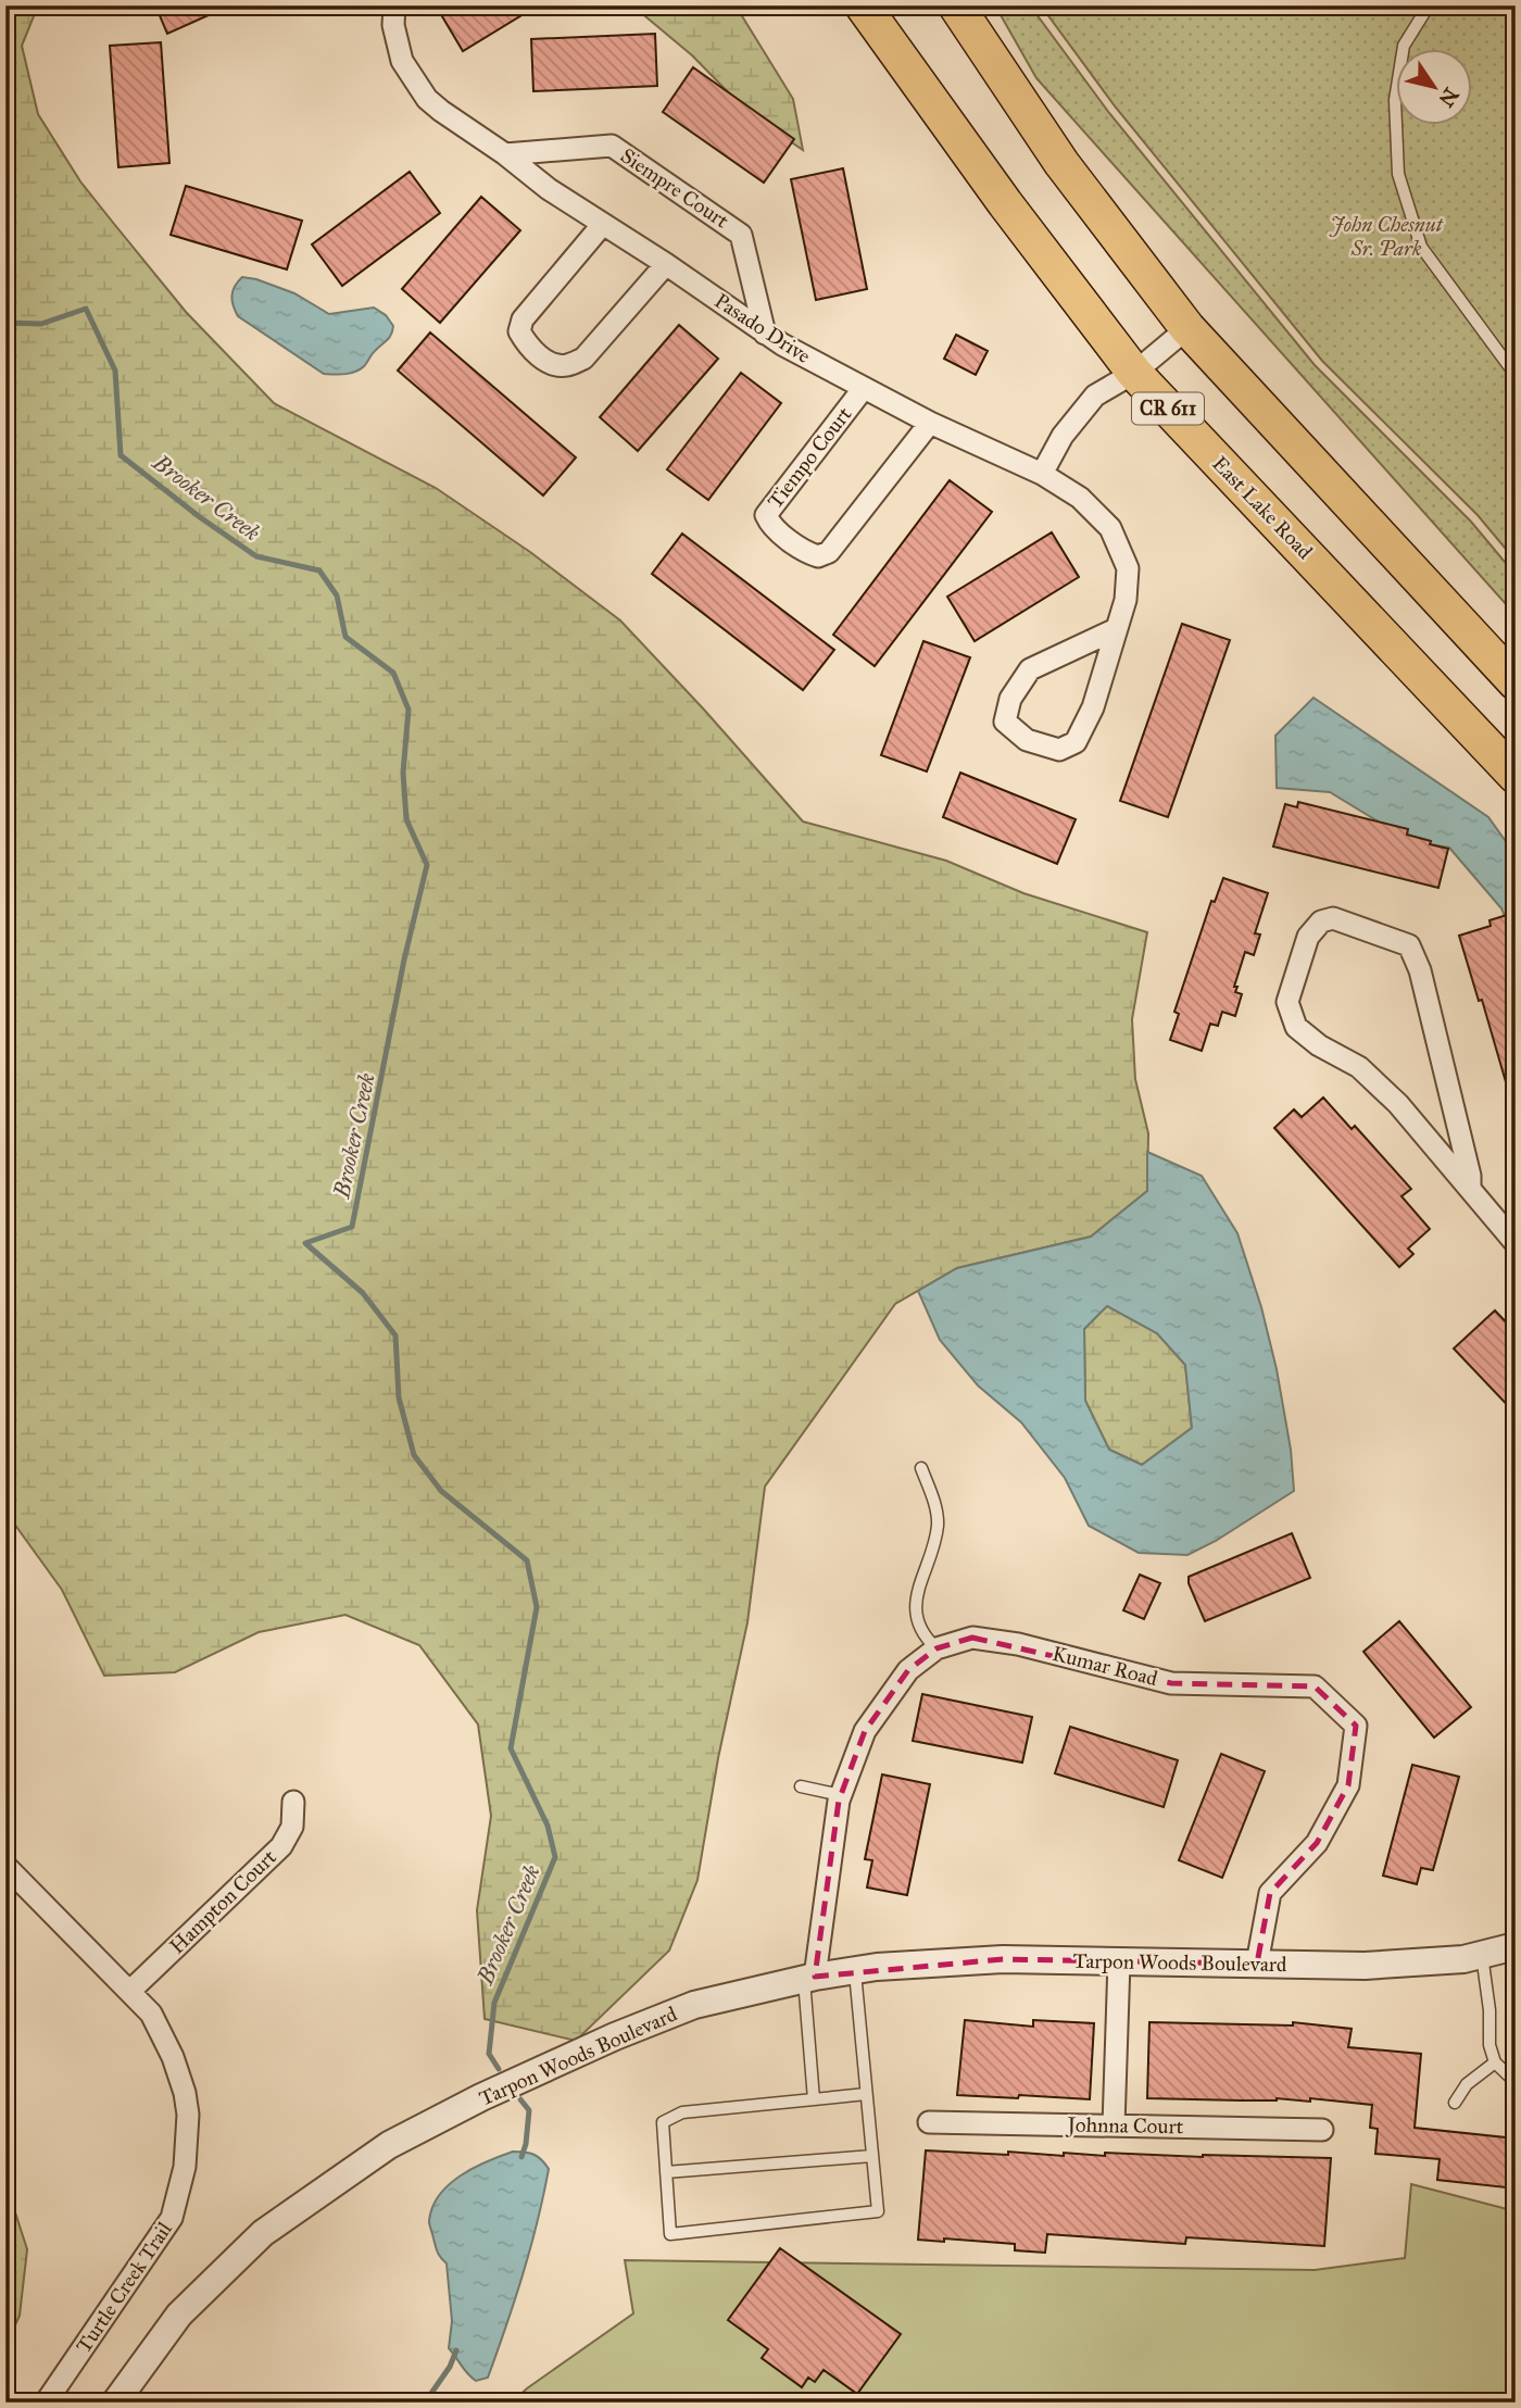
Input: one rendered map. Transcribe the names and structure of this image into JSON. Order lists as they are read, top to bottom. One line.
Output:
{"streets":{"main road":["CR 611","East Lake Road"],"street":["Siempre Court","Pasado Drive","Tiempo Court","Kumar Road","Hampton Court","Tarpon Woods Boulevard","Johnna Court","Turtle Creek Trail"]},"crossings":[["Siempre Court","Pasado Drive"],["Pasado Drive","Tiempo Court"],["Kumar Road","Tarpon Woods Boulevard"],["Hampton Court","Turtle Creek Trail"]],"water":["Brooker Creek"],"parks":["John Chesnut Sr. Park"],"north":"bottom right"}
